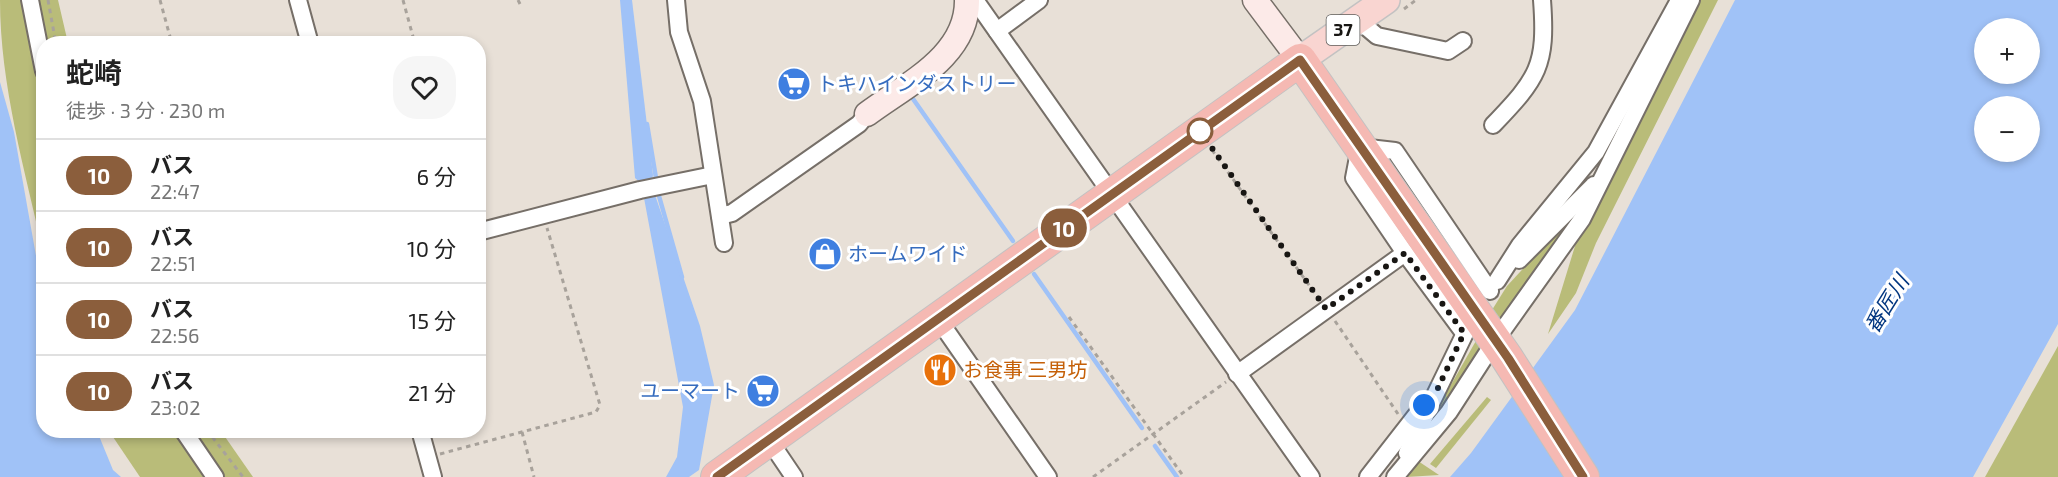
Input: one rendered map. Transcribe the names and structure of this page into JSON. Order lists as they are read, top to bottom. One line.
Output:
{"streets":{"main road":["37"]},"water":["番匠川"],"places":{"supermarket":["トキハインダストリー","ユーマート"],"shop":["ホームワイド"],"restaurant":["お食事 三男坊"]},"lines":["bus line 10"],"page":{"on_map":"10","map_buttons":["+","−"],"heading":["蛇崎","徒歩 · 3 分 · 230 m"],"list":[{"mark":"10","name":"バス","note":"22:47","value":"6 分"},{"mark":"10","name":"バス","note":"22:51","value":"10 分"},{"mark":"10","name":"バス","note":"22:56","value":"15 分"},{"mark":"10","name":"バス","note":"23:02","value":"21 分"}]}}
